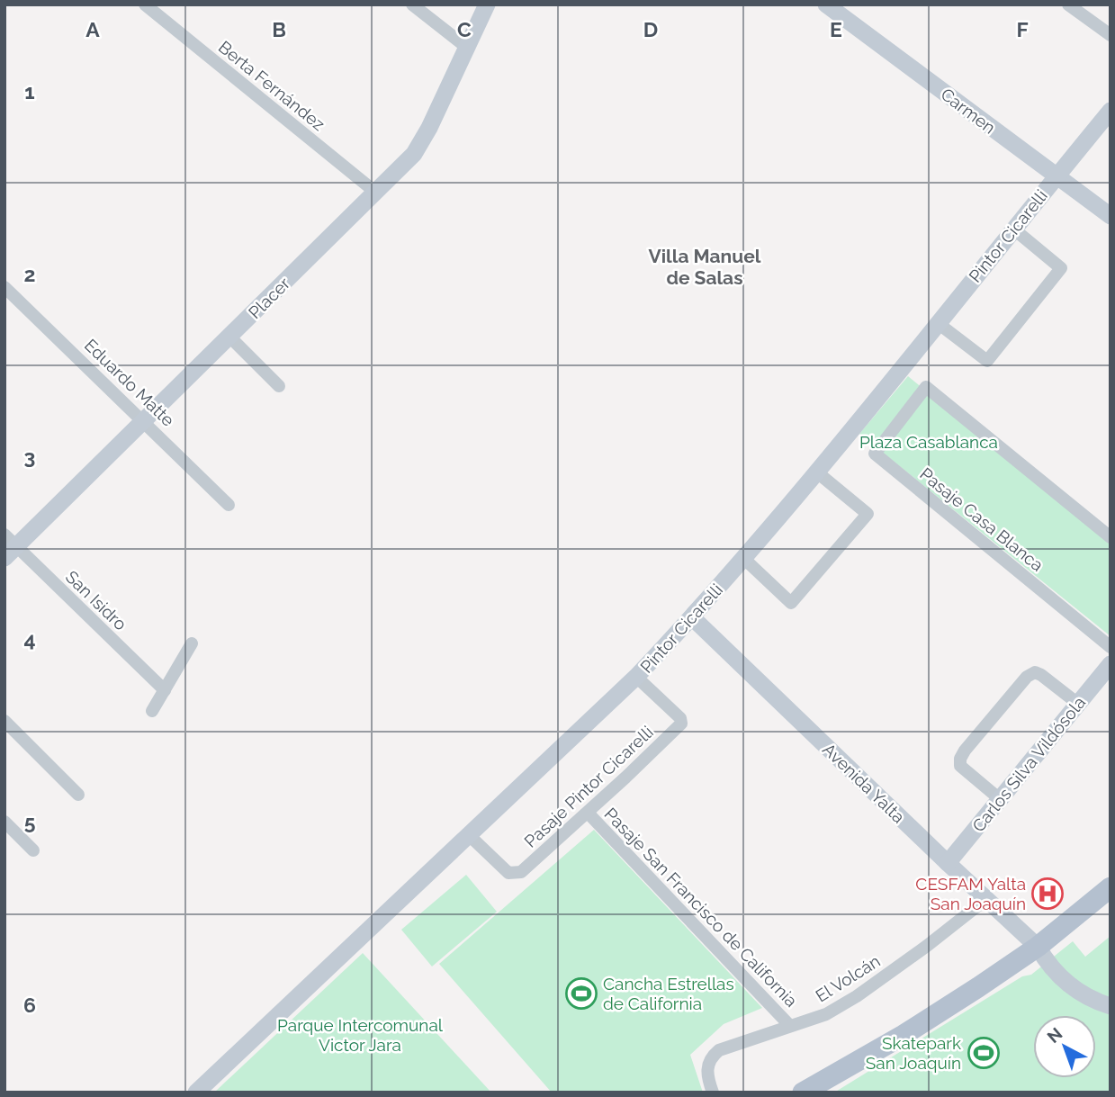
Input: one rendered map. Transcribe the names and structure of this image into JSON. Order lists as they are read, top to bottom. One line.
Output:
{"streets":{"street":["Berta Fernández","Carmen","Pintor Cicarelli","Placer","Eduardo Matte","Pasaje Casa Blanca","San Isidro","Carlos Silva Vildósola","Avenida Yalta","Pasaje Pintor Cicarelli","Pasaje San Francisco de California","El Volcán"]},"crossings":[["Berta Fernández","Placer"],["Carmen","Pintor Cicarelli"],["Pintor Cicarelli","Avenida Yalta"],["Pintor Cicarelli","Pasaje Pintor Cicarelli"],["Placer","Eduardo Matte"],["Placer","San Isidro"],["Carlos Silva Vildósola","Avenida Yalta"],["Avenida Yalta","El Volcán"],["Pasaje Pintor Cicarelli","Pasaje San Francisco de California"],["Pasaje San Francisco de California","El Volcán"]],"districts":["Villa Manuel de Salas"],"parks":["Plaza Casablanca","Parque Intercomunal Victor Jara"],"places":{"hospital":["CESFAM Yalta San Joaquín"],"sports":["Cancha Estrellas de California","Skatepark San Joaquín"]},"north":"top left","grid":{"columns":["A","B","C","D","E","F"],"rows":["1","2","3","4","5","6"]}}
